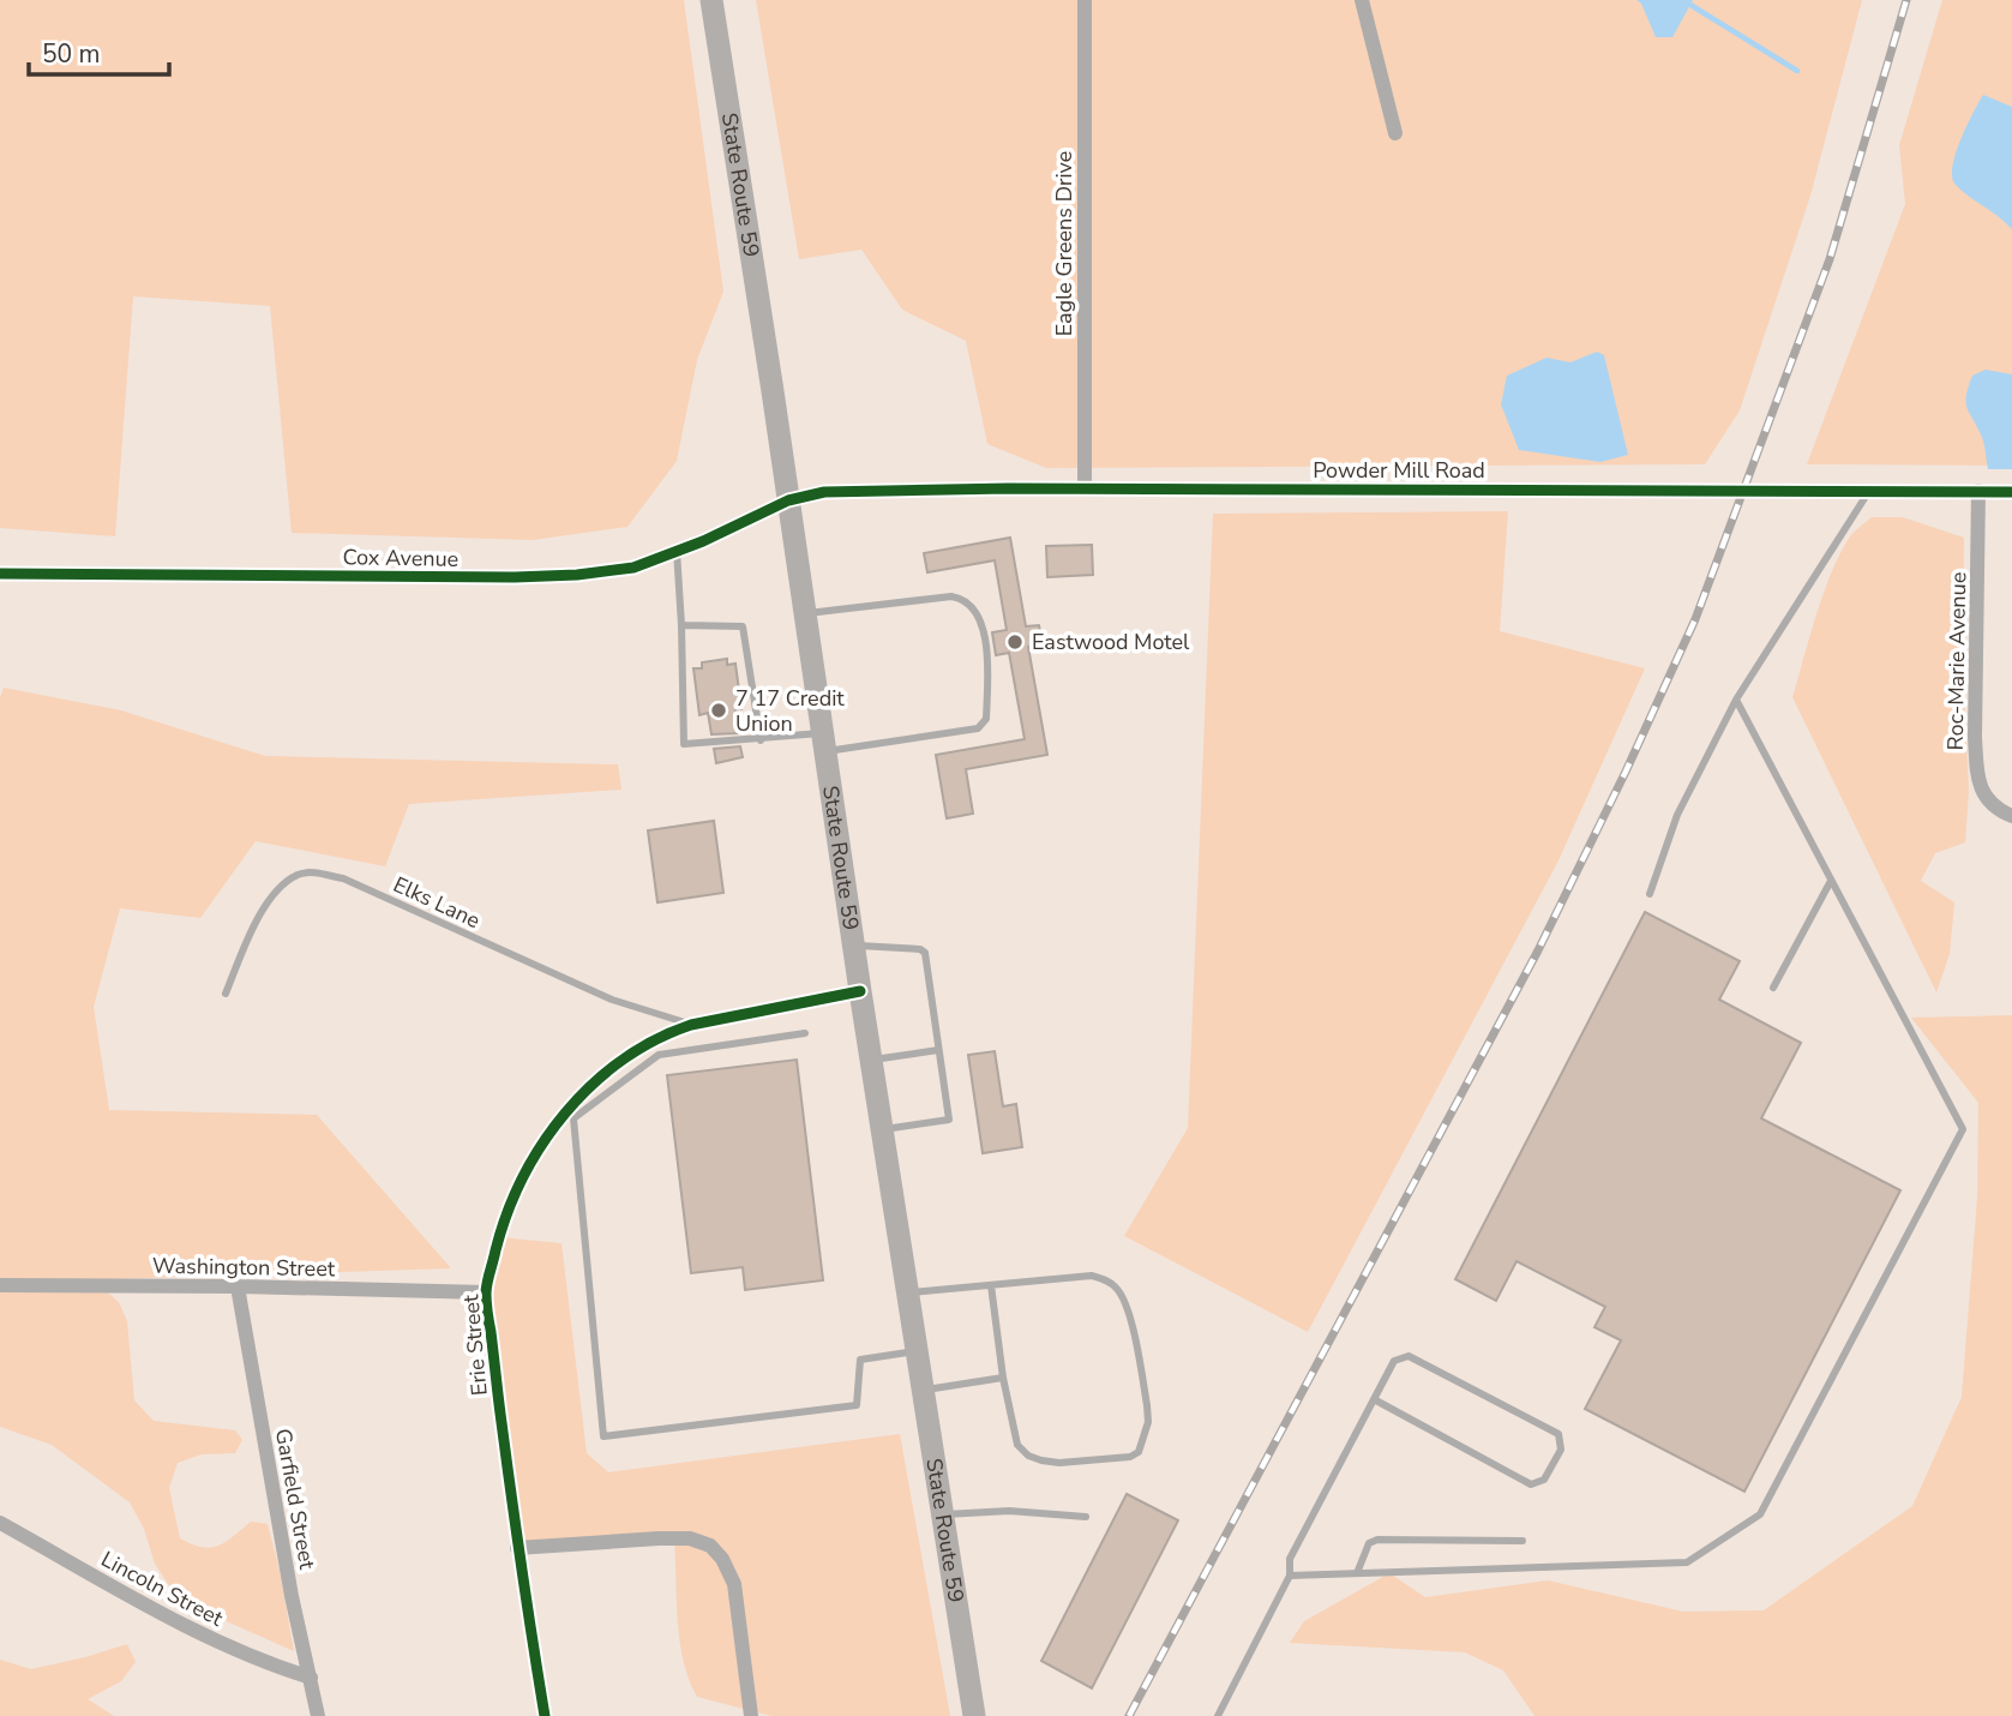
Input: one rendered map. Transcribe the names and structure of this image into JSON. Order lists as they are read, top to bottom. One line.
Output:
{"streets":{"main road":["State Route 59"],"street":["Eagle Greens Drive","Powder Mill Road","Cox Avenue","Roc-Marie Avenue","Washington Street","Erie Street","Garfield Street","Lincoln Street"],"lane":["Elks Lane"]},"crossings":[["State Route 59","Powder Mill Road"],["State Route 59","Cox Avenue"],["State Route 59","Erie Street"],["Eagle Greens Drive","Powder Mill Road"],["Powder Mill Road","Cox Avenue"],["Powder Mill Road","Roc-Marie Avenue"],["Elks Lane","Erie Street"],["Washington Street","Erie Street"],["Washington Street","Garfield Street"],["Garfield Street","Lincoln Street"]],"places":["Eastwood Motel","7 17 Credit Union"],"scale_bar":"50 m"}
